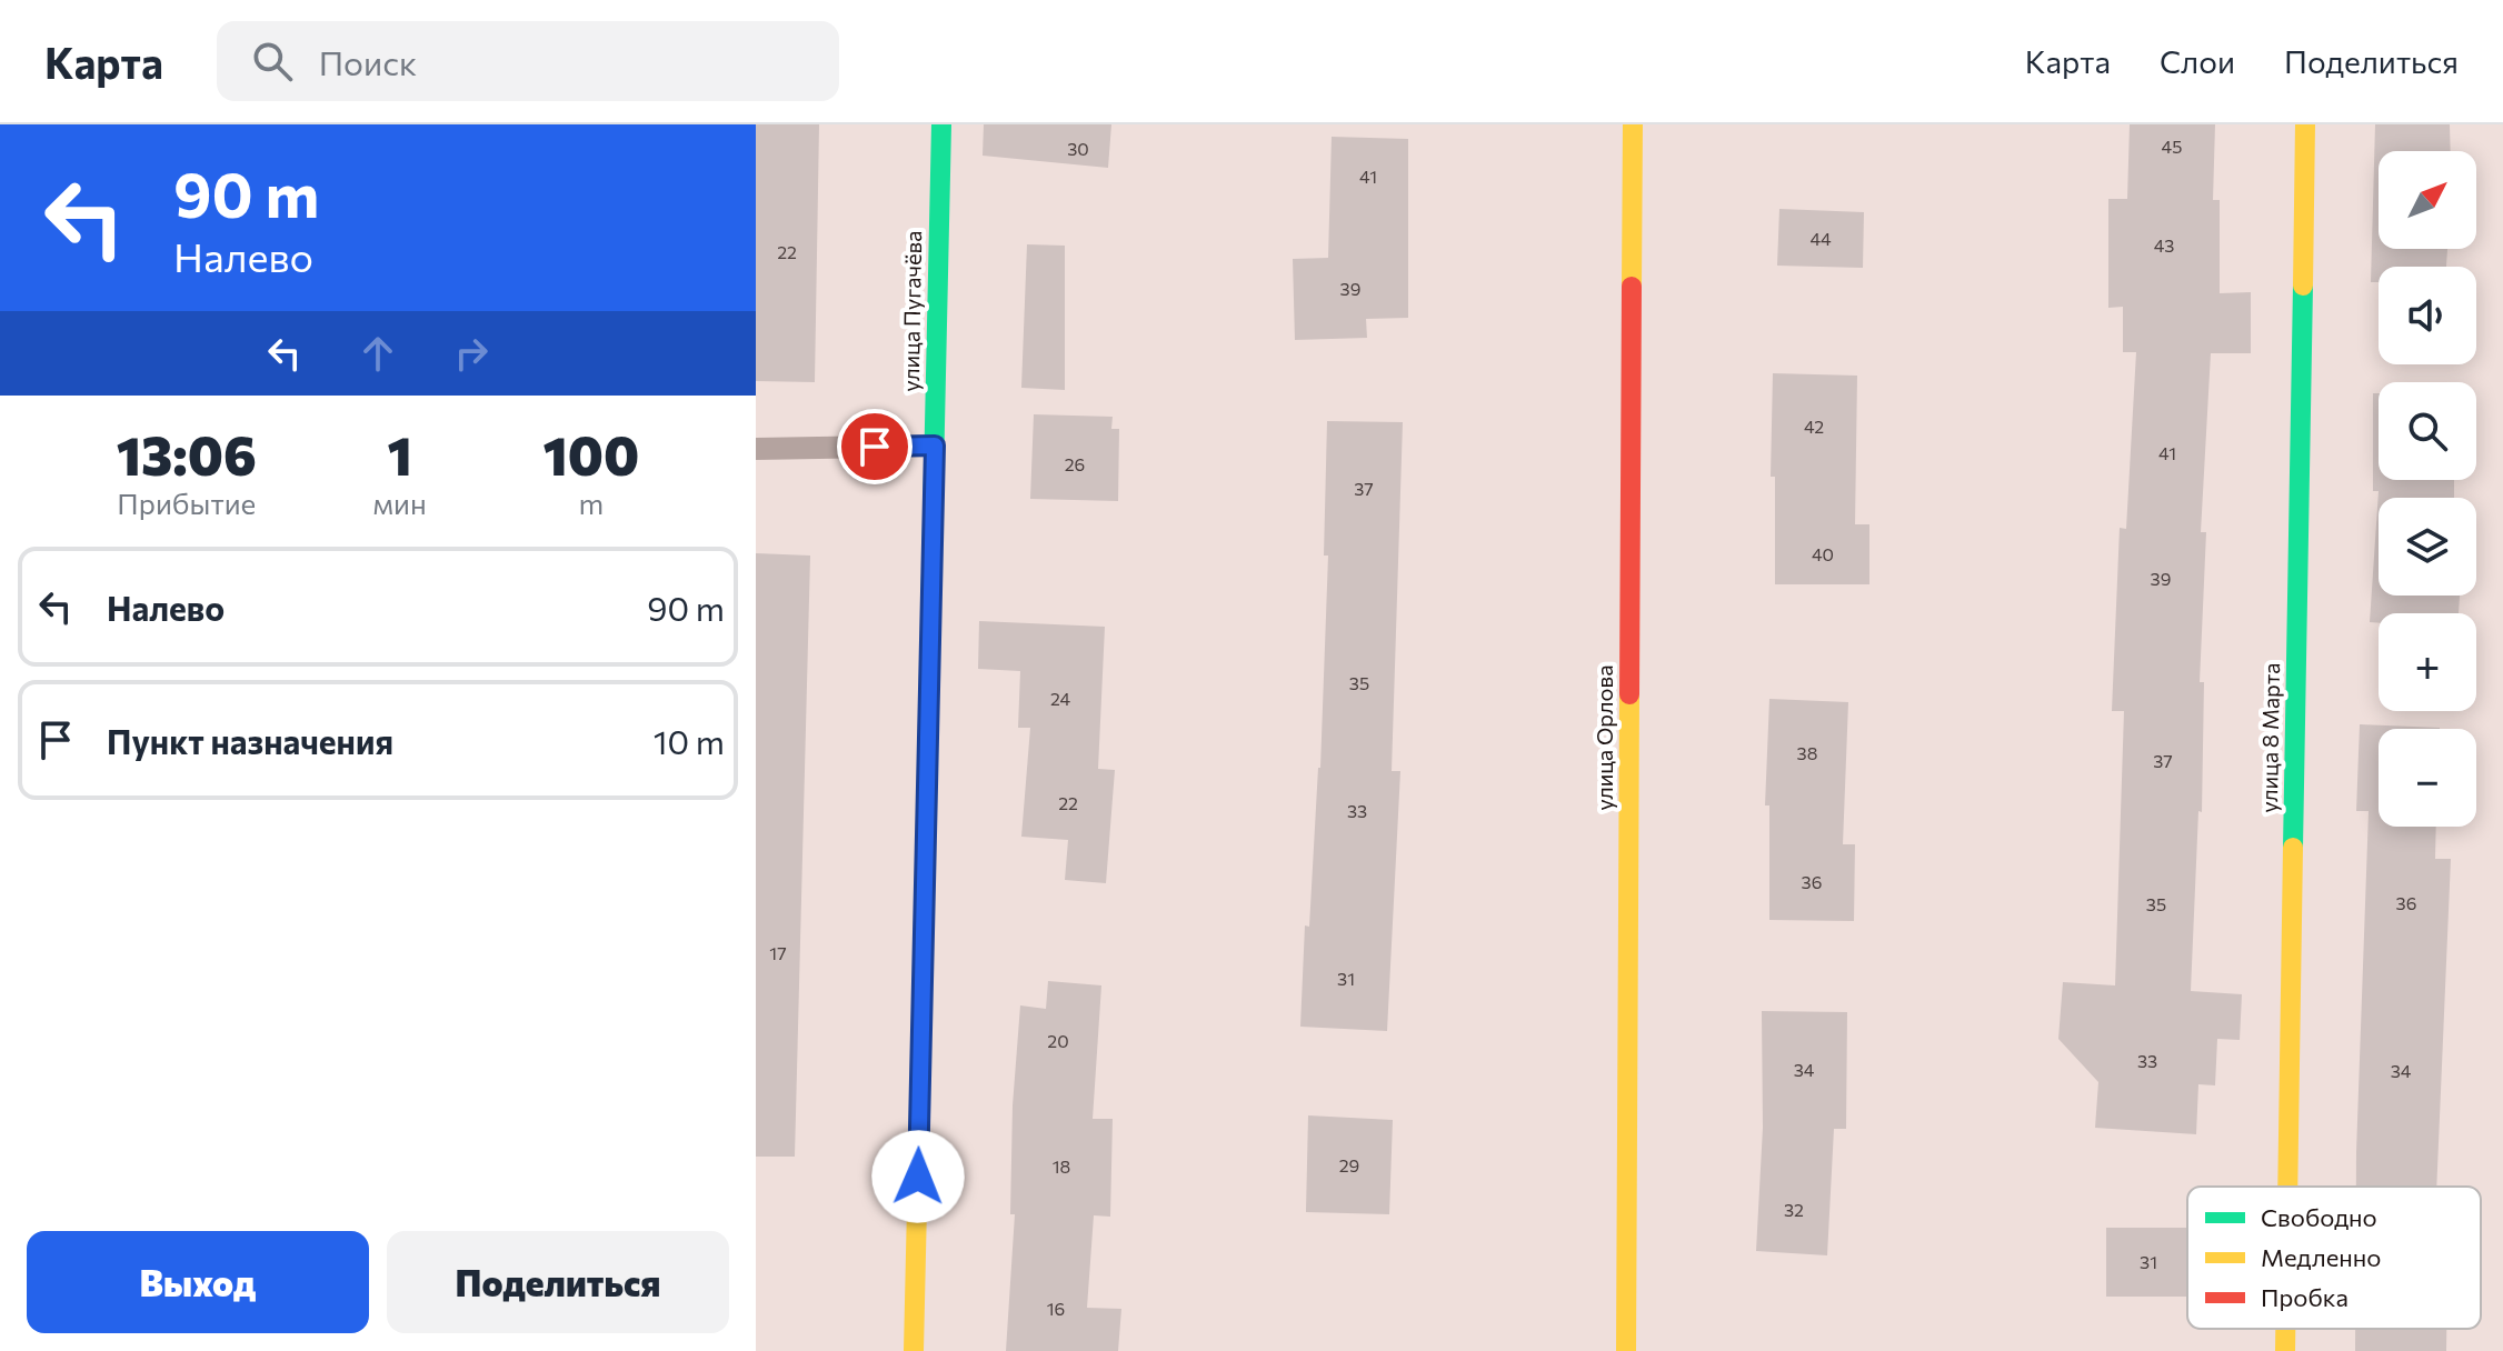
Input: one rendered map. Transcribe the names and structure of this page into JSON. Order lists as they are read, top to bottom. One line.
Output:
{"streets":{"street":["улица Пугачёва","улица Орлова","улица 8 Марта"]},"house_numbers":["45","30","41","44","43","22","39","42","41","26","37","40","39","35","24","38","37","22","33","36","36","35","17","31","20","33","34","34","29","18","32","31","16"],"legend":["Свободно","Медленно","Пробка"],"north":"top right","page":{"header":"Карта","search":"Поиск","nav":["Карта","Слои","Поделиться"],"turn":["90 m","Налево"],"map_buttons":["+","−"],"eta":["13:06","Прибытие","1","мин","100","m"],"list":[{"name":"Налево","value":"90 m"},{"name":"Пункт назначения","value":"10 m"}],"buttons":["Выход","Поделиться"]}}
